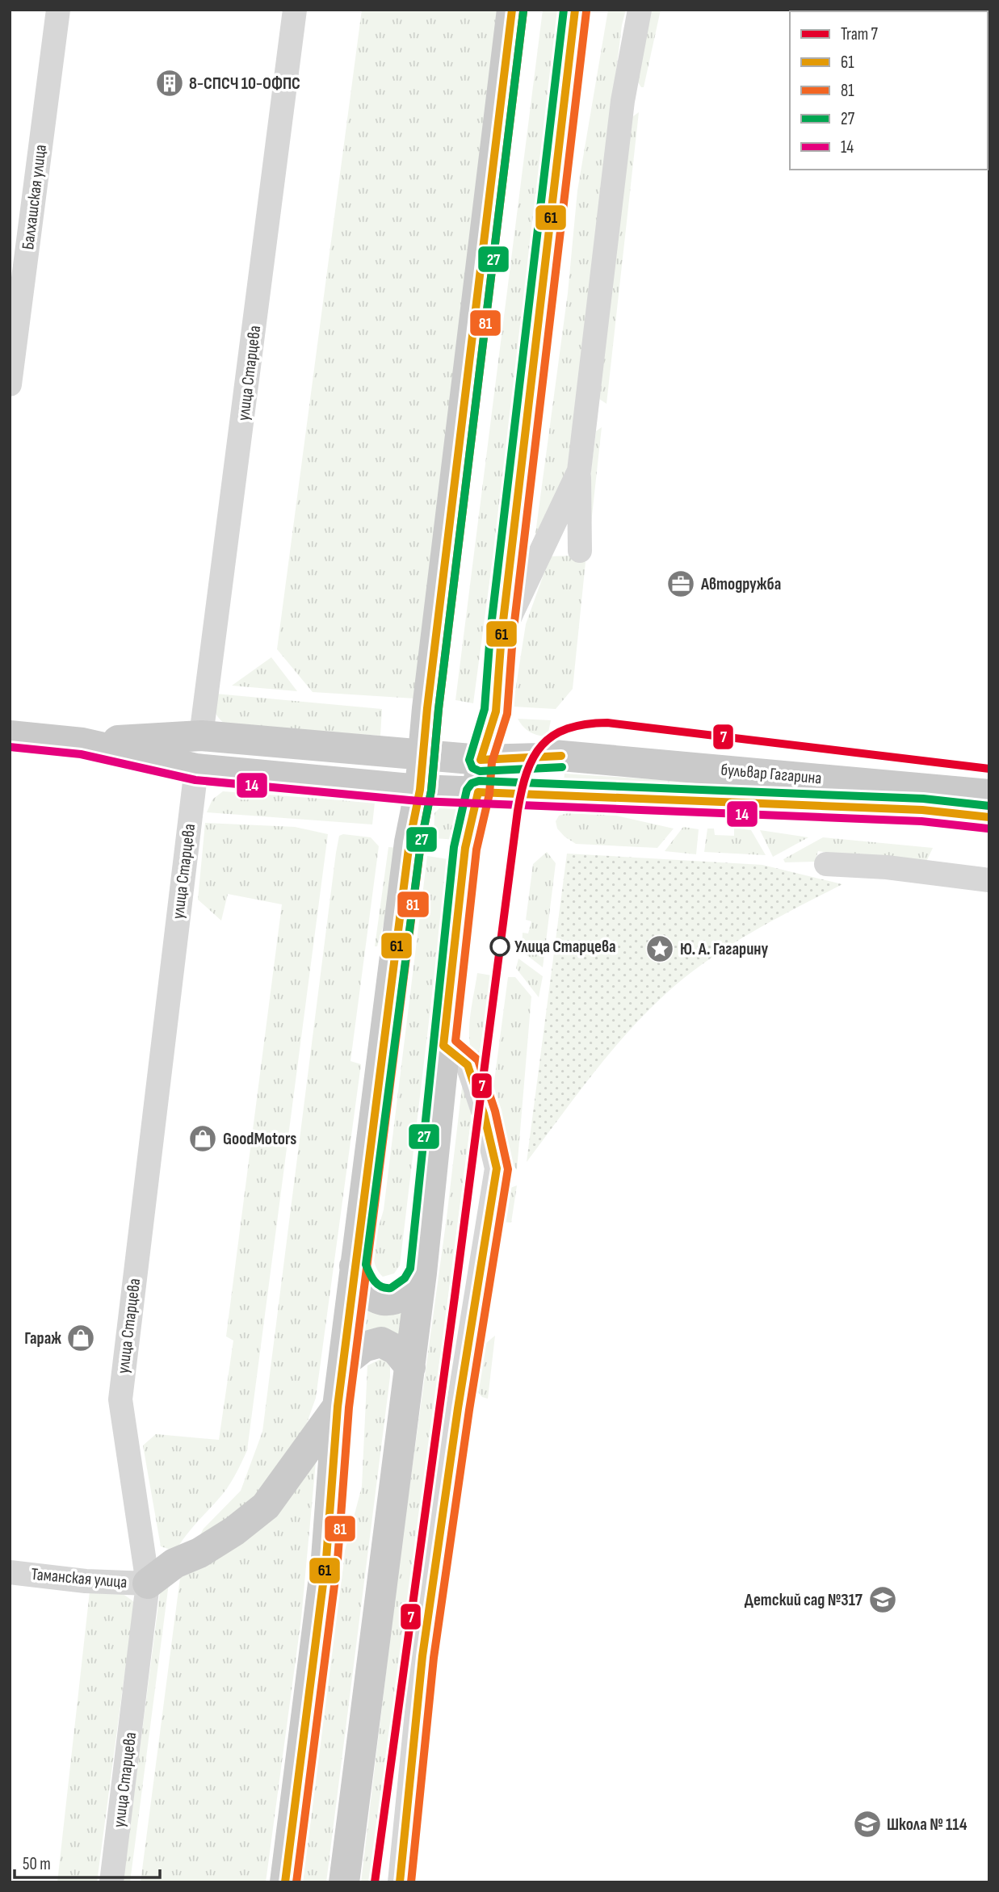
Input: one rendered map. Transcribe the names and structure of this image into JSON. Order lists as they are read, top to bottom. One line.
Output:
{"streets":{"main road":["бульвар Гагарина"],"street":["Балхашская улица","улица Старцева","Таманская улица"]},"crossings":[["улица Старцева","бульвар Гагарина"],["улица Старцева","Таманская улица"]],"places":{"building":["8-СПСЧ 10-ОФПС"],"office":["Автодружба"],"other":["Улица Старцева"],"place":["Ю. А. Гагарину"],"shop":["GoodMotors","Гараж"],"school or university":["Детский сад №317","Школа № 114"]},"lines":["transit line 61","transit line 27","transit line 81","tram line 7","transit line 14"],"legend":["Tram 7","61","81","27","14"],"scale_bar":"50 m"}
